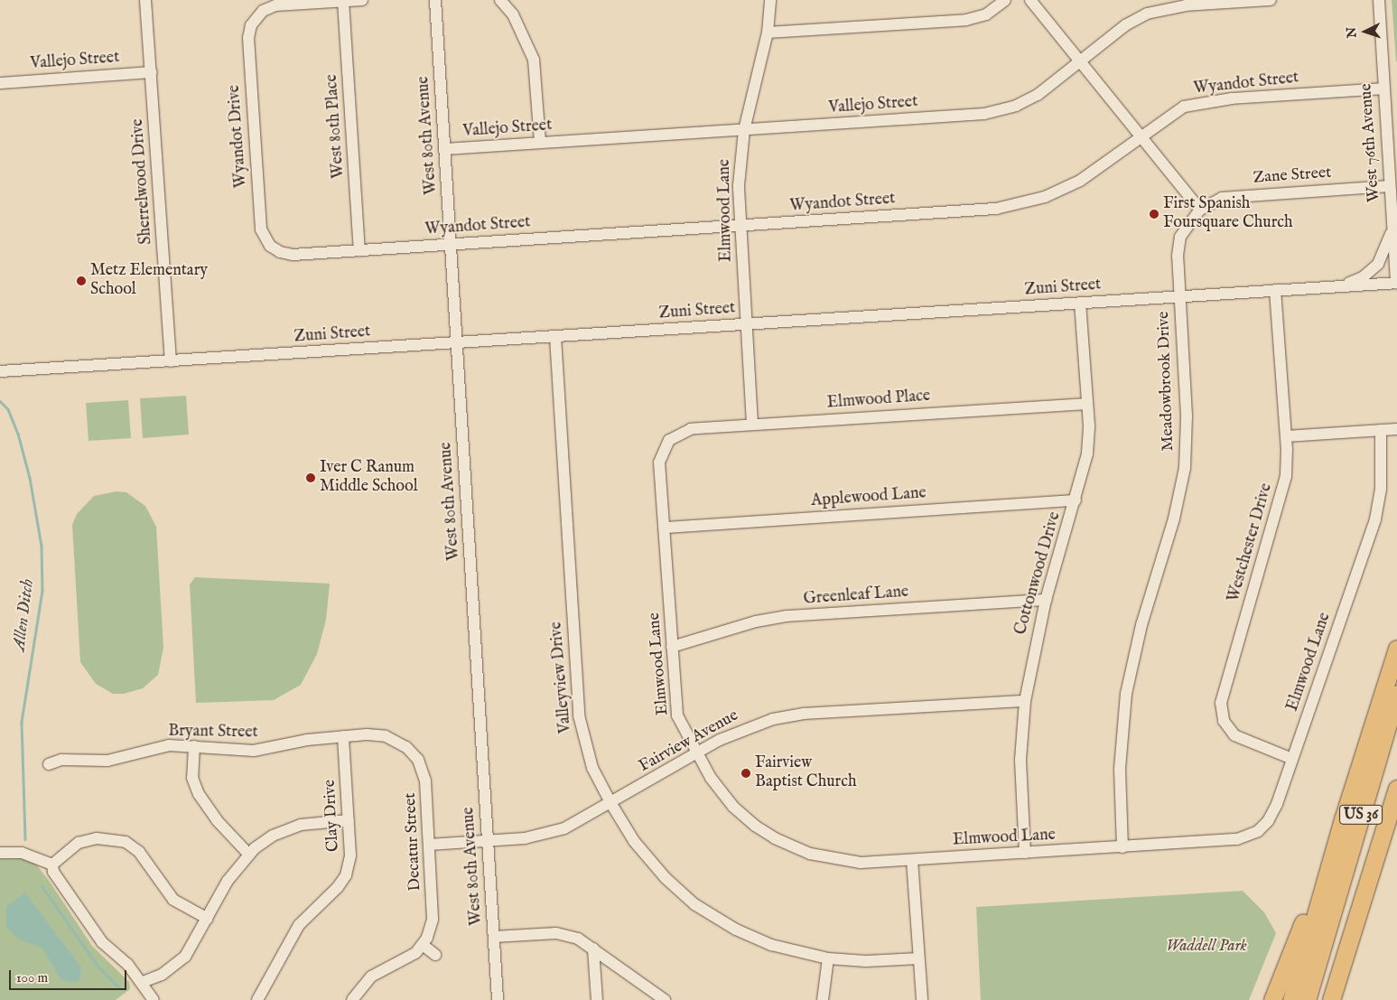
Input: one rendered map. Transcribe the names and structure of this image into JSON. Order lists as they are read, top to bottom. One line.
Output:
{"streets":{"highway":["US 36"],"street":["Vallejo Street","Wyandot Street","West 80th Place","West 80th Avenue","Wyandot Drive","West 76th Avenue","Zane Street","Sherrelwood Drive","Elmwood Lane","Zuni Street","Meadowbrook Drive","Elmwood Place","Applewood Lane","Westchester Drive","Cottonwood Drive","Greenleaf Lane","Valleyview Drive","Bryant Street","Fairview Avenue","Clay Drive","Decatur Street"]},"crossings":[["Vallejo Street","West 80th Avenue"],["Vallejo Street","Sherrelwood Drive"],["Vallejo Street","Elmwood Lane"],["Wyandot Street","West 80th Place"],["Wyandot Street","West 80th Avenue"],["Wyandot Street","Wyandot Drive"],["Wyandot Street","West 76th Avenue"],["Wyandot Street","Elmwood Lane"],["West 80th Place","Wyandot Drive"],["West 80th Avenue","Zuni Street"],["West 80th Avenue","Fairview Avenue"],["West 76th Avenue","Zane Street"],["West 76th Avenue","Zuni Street"],["Zane Street","Meadowbrook Drive"],["Sherrelwood Drive","Zuni Street"],["Elmwood Lane","Zuni Street"],["Elmwood Lane","Meadowbrook Drive"],["Elmwood Lane","Elmwood Place"],["Elmwood Lane","Applewood Lane"],["Elmwood Lane","Westchester Drive"],["Elmwood Lane","Cottonwood Drive"],["Elmwood Lane","Greenleaf Lane"],["Elmwood Lane","Fairview Avenue"],["Zuni Street","Meadowbrook Drive"],["Zuni Street","Westchester Drive"],["Zuni Street","Cottonwood Drive"],["Zuni Street","Valleyview Drive"],["Elmwood Place","Cottonwood Drive"],["Applewood Lane","Cottonwood Drive"],["Cottonwood Drive","Greenleaf Lane"],["Cottonwood Drive","Fairview Avenue"],["Valleyview Drive","Fairview Avenue"],["Bryant Street","Clay Drive"],["Bryant Street","Decatur Street"],["Fairview Avenue","Decatur Street"]],"water":["Allen Ditch"],"parks":["Waddell Park"],"places":["First Spanish Foursquare Church","Metz Elementary School","Iver C Ranum Middle School","Fairview Baptist Church"],"scale_bar":"100 m","north":"left"}
